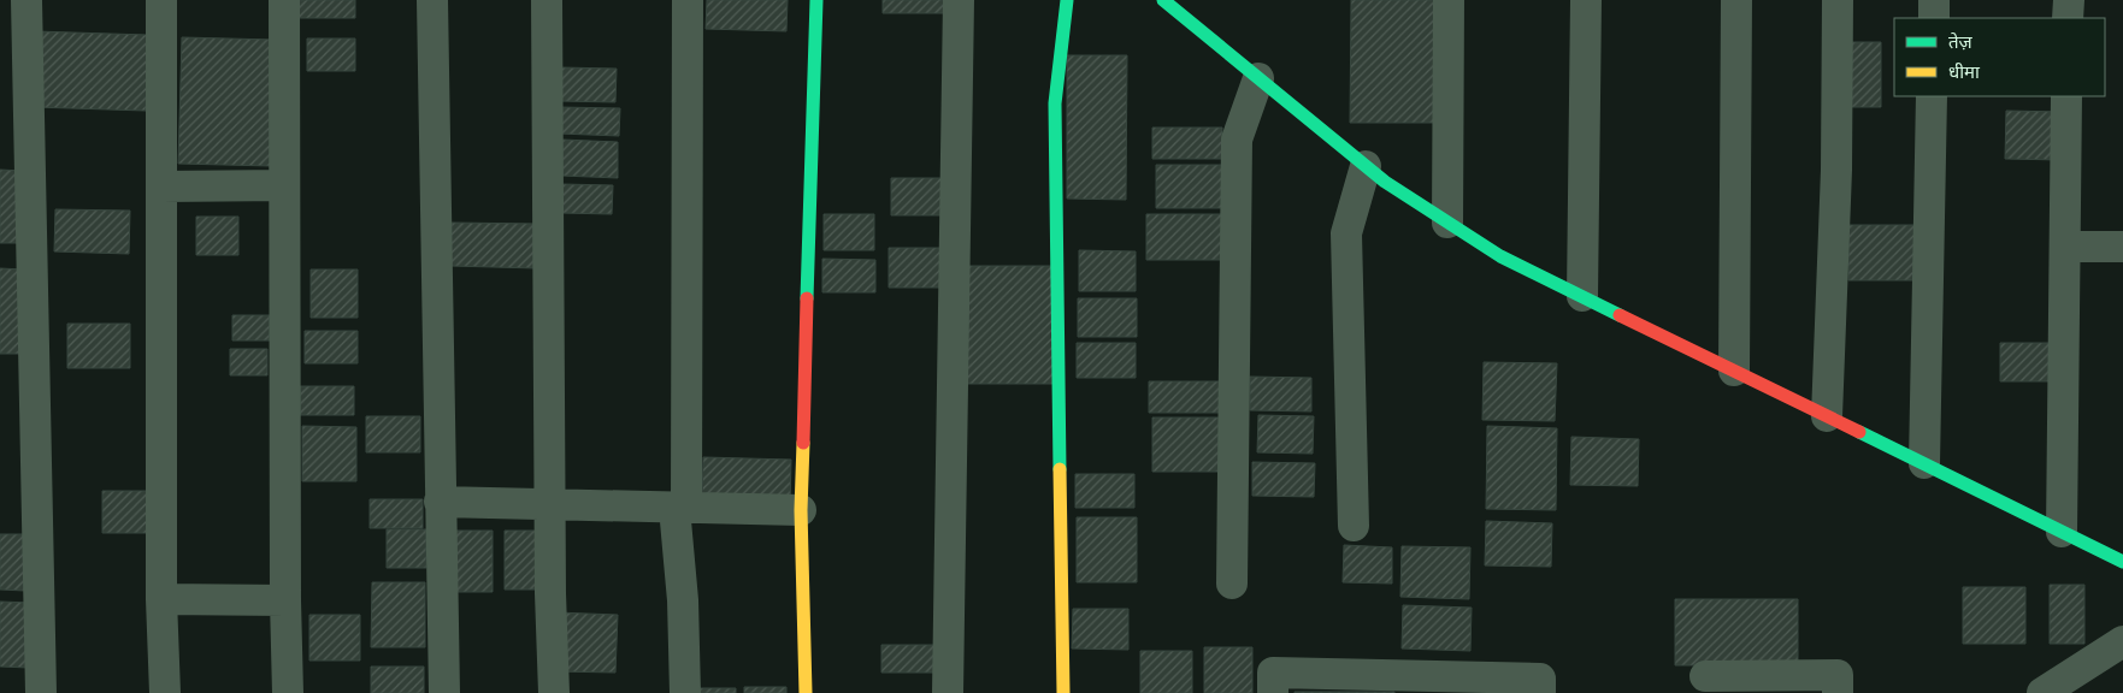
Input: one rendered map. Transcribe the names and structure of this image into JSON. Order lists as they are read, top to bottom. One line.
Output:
{"legend":["तेज़","धीमा"]}
